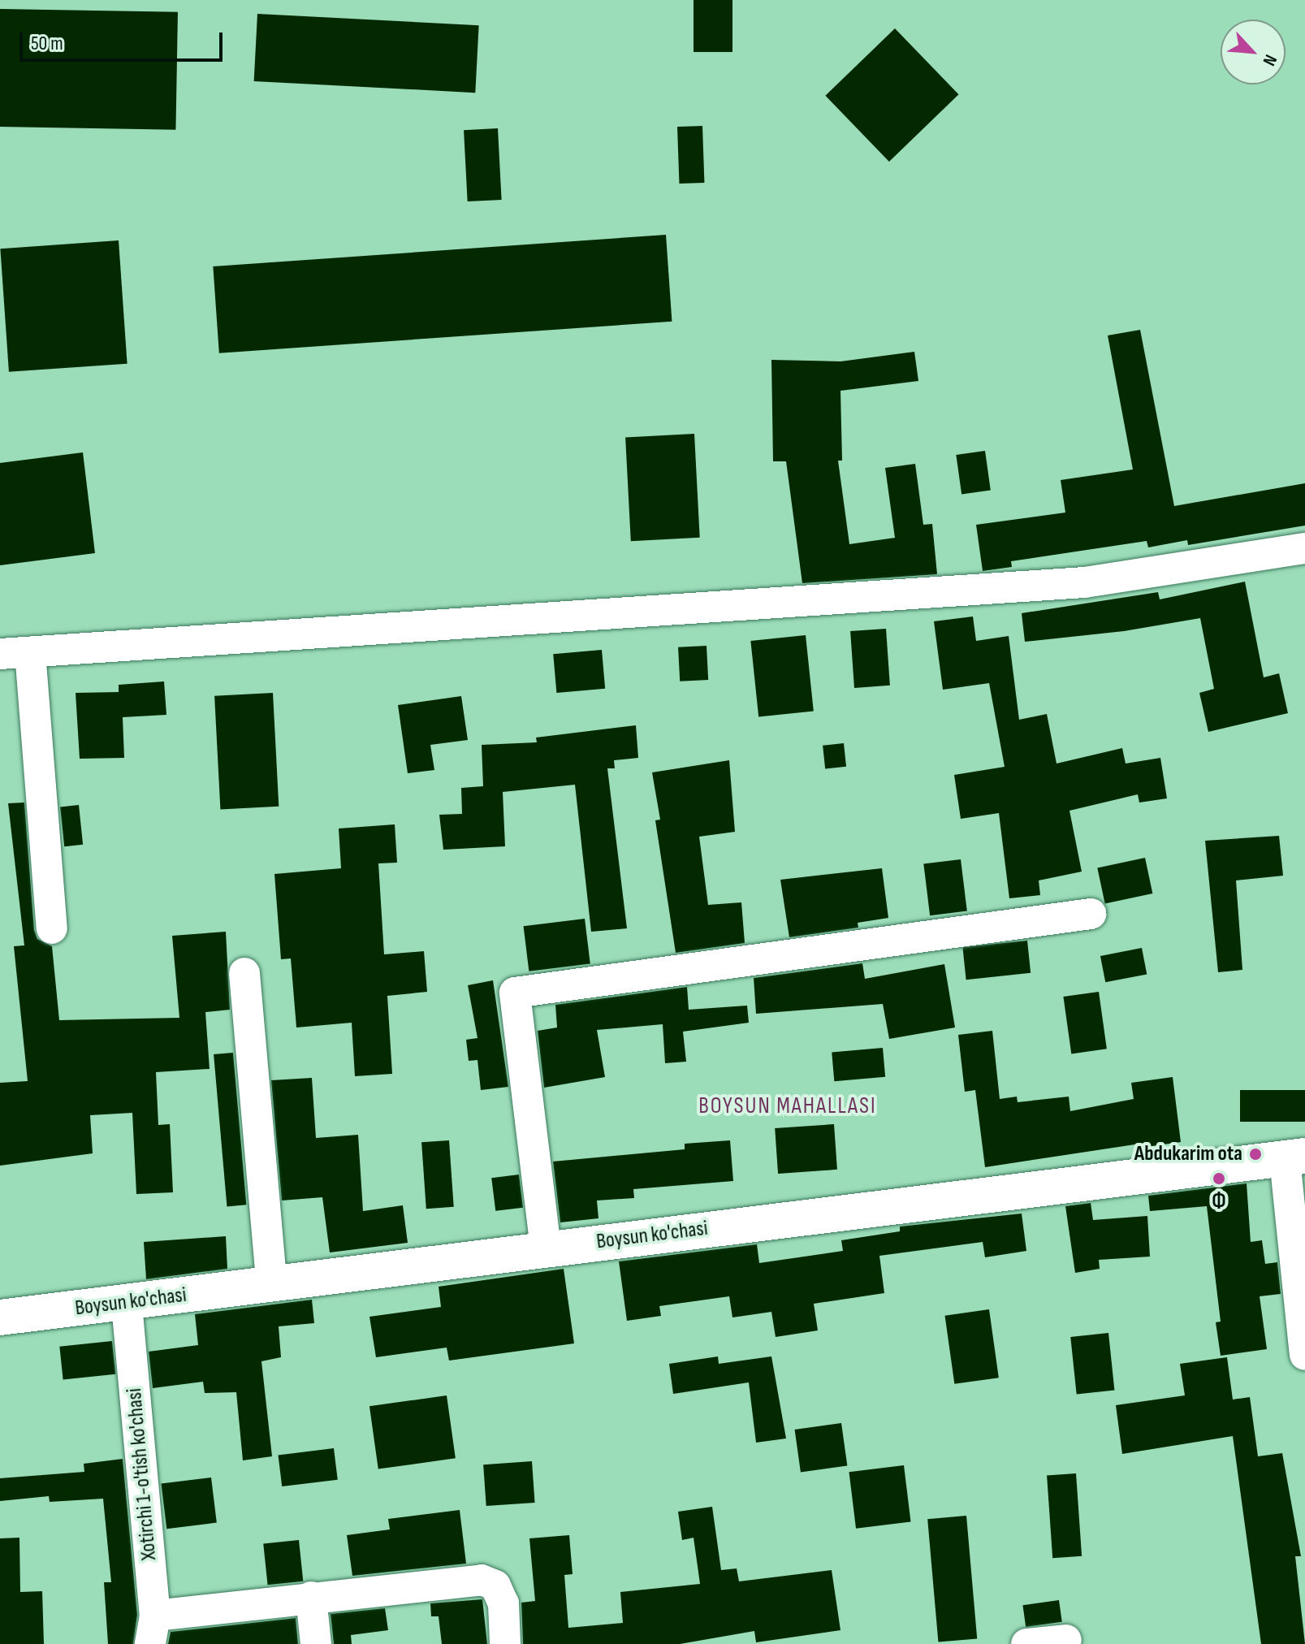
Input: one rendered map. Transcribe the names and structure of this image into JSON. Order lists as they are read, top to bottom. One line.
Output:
{"streets":{"street":["Boysun ko'chasi","Xotirchi 1-o'tish ko'chasi"]},"crossings":[["Boysun ko'chasi","Xotirchi 1-o'tish ko'chasi"]],"districts":["BOYSUN MAHALLASI"],"places":["Abdukarim ota","Ф"],"scale_bar":"50 m","north":"bottom right"}
